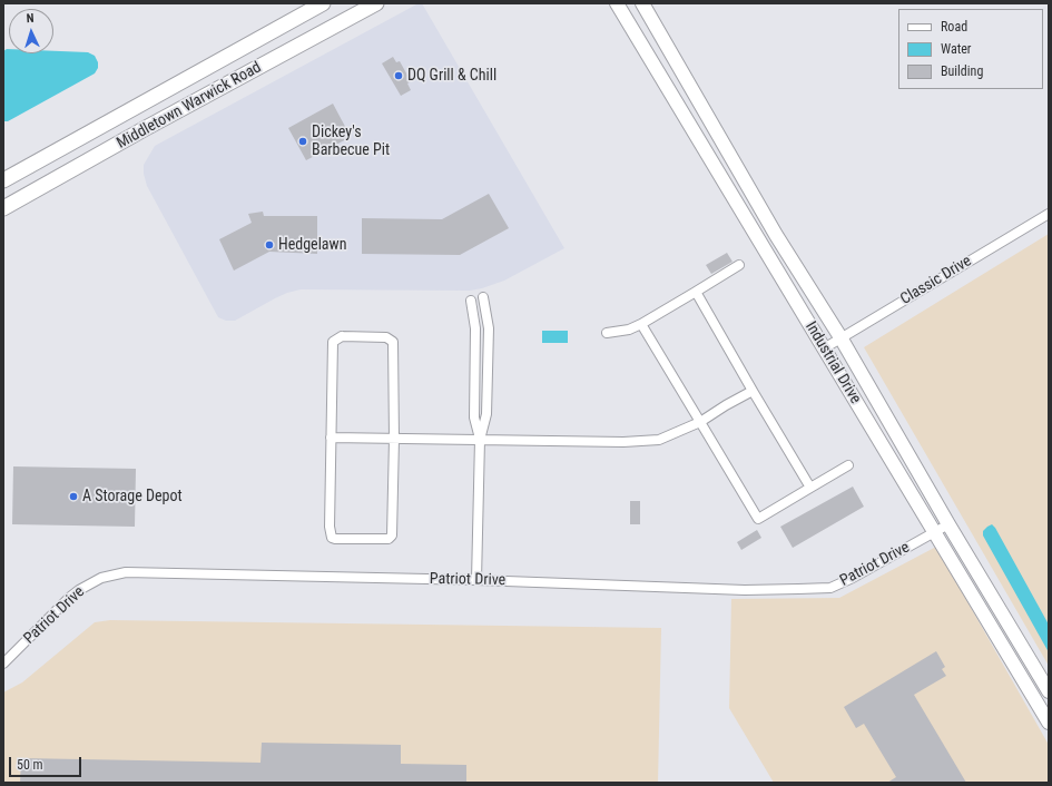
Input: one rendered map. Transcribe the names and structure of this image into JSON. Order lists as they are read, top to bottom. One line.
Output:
{"streets":{"main road":["Middletown Warwick Road"],"street":["Classic Drive","Industrial Drive","Patriot Drive"]},"crossings":[["Classic Drive","Industrial Drive"],["Industrial Drive","Patriot Drive"]],"places":["DQ Grill & Chill","Dickey's Barbecue Pit","Hedgelawn","A Storage Depot"],"legend":["Road","Water","Building"],"scale_bar":"50 m","north":"top"}
